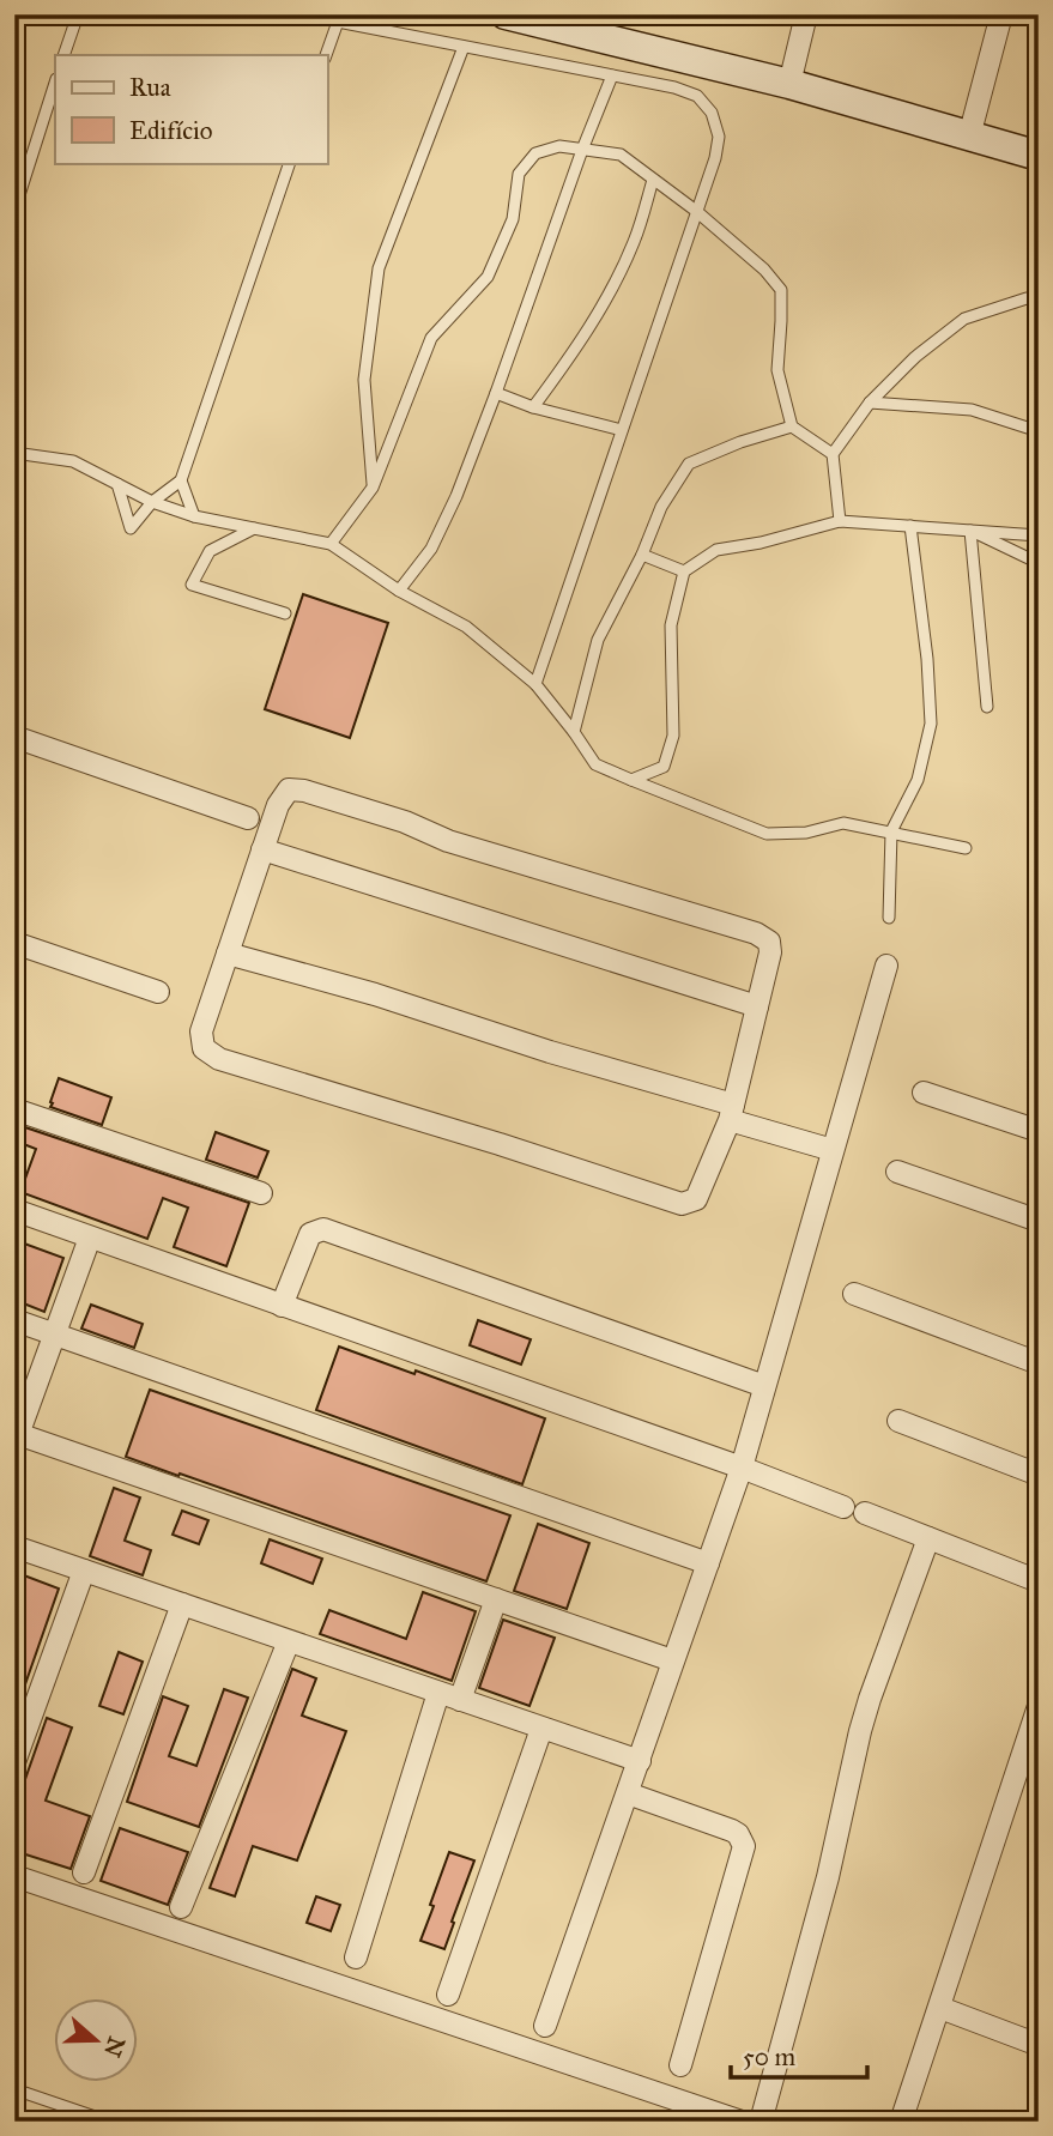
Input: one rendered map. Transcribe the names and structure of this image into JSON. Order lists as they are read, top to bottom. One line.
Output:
{"legend":["Rua","Edifício"],"scale_bar":"50 m","north":"right"}
